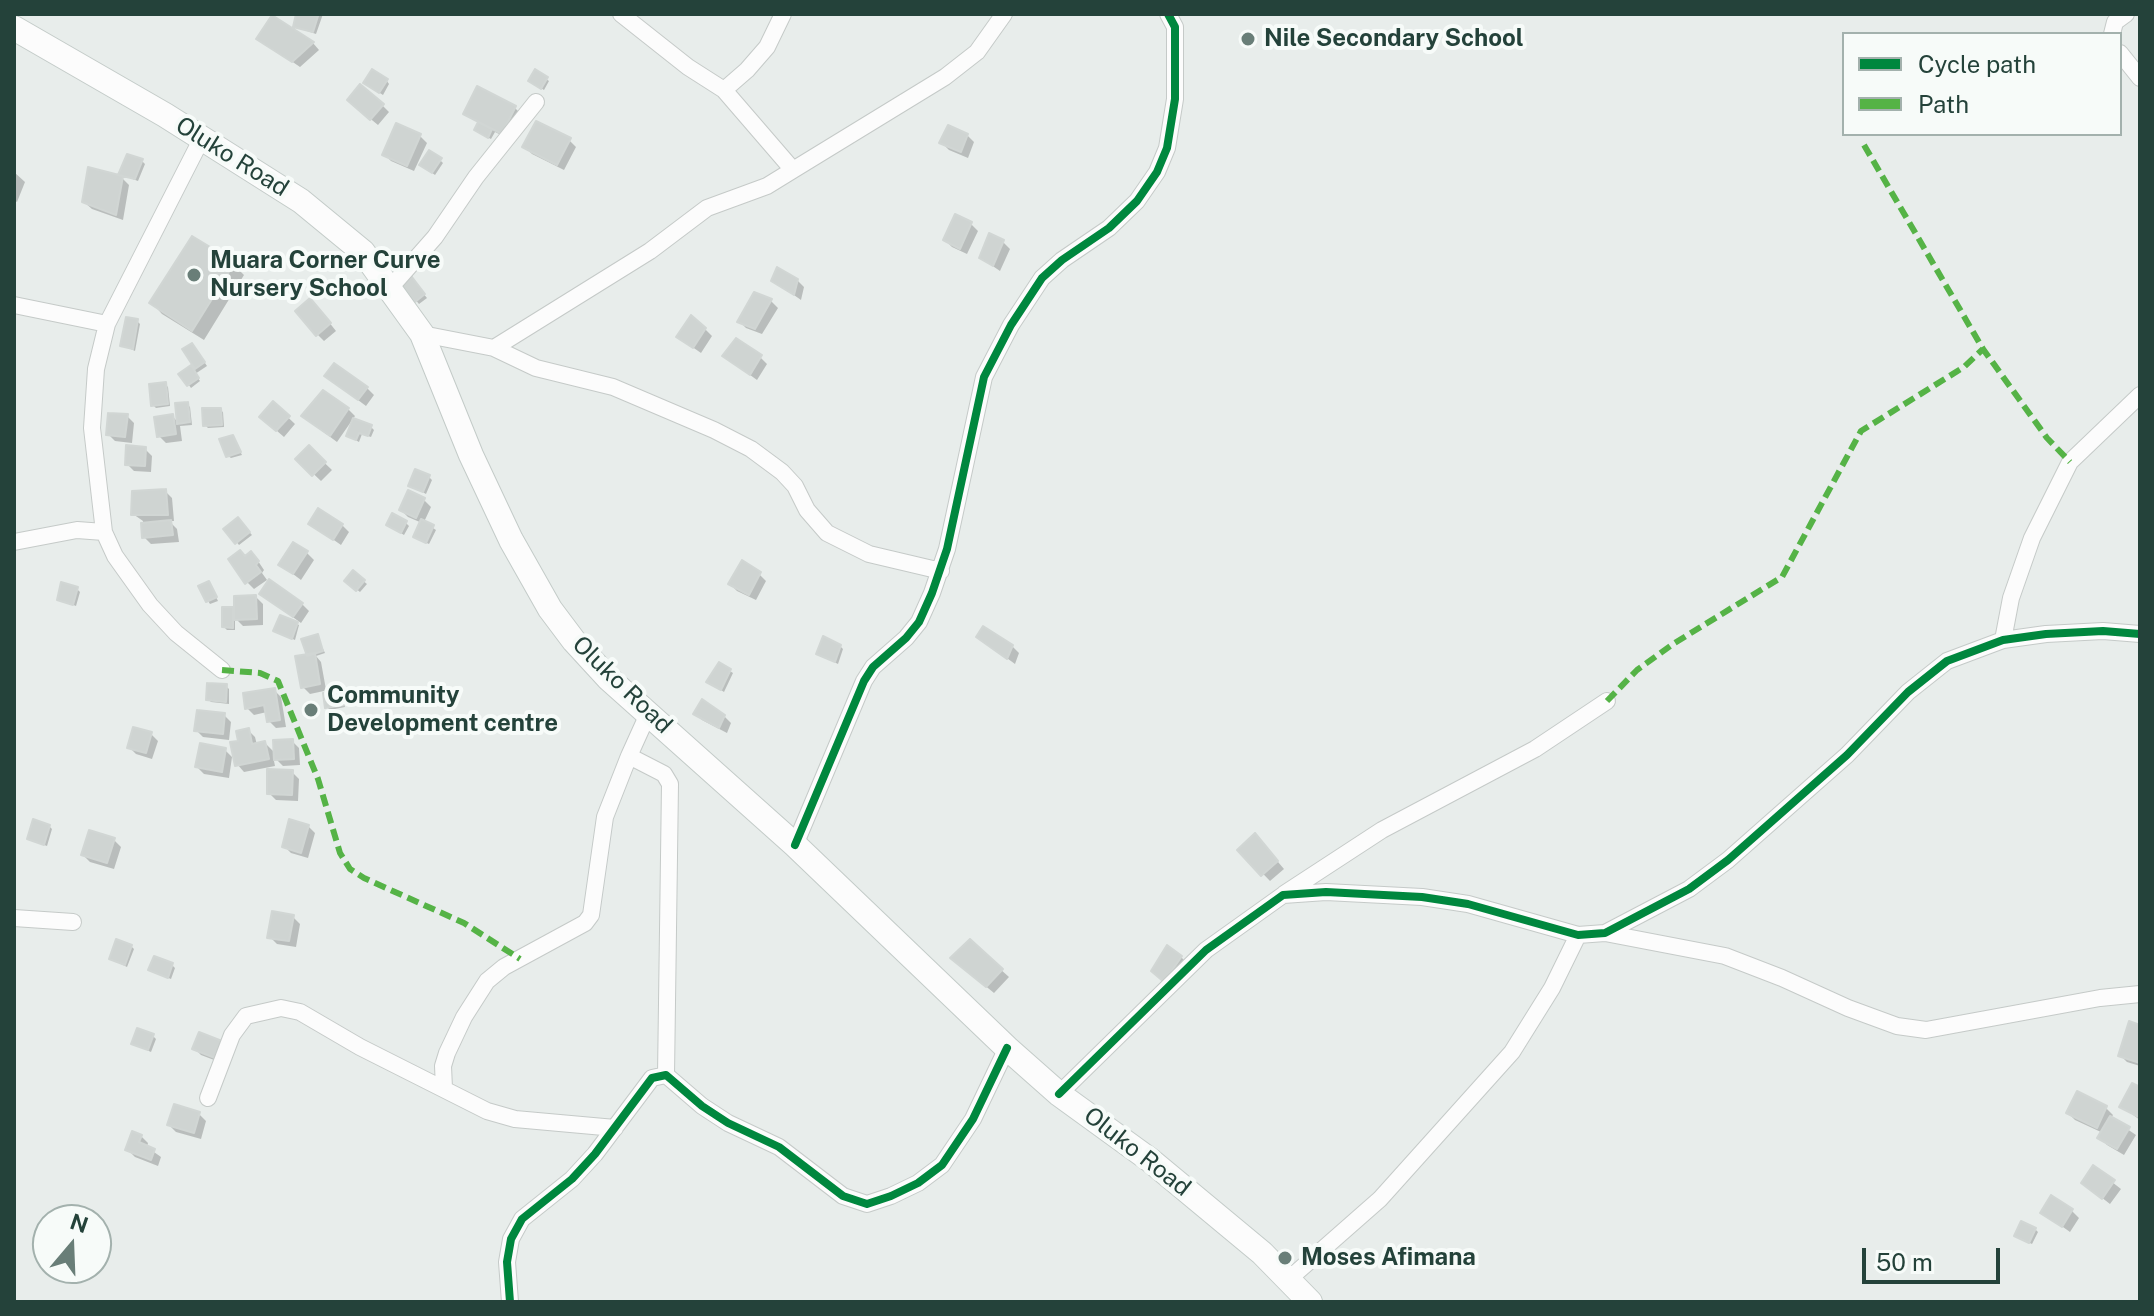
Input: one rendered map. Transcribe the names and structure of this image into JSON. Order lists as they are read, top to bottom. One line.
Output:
{"streets":{"main road":["Oluko Road"]},"places":["Nile Secondary School","Muara Corner Curve Nursery School","Community Development centre","Moses Afimana"],"legend":["Cycle path","Path"],"scale_bar":"50 m","north":"top"}
